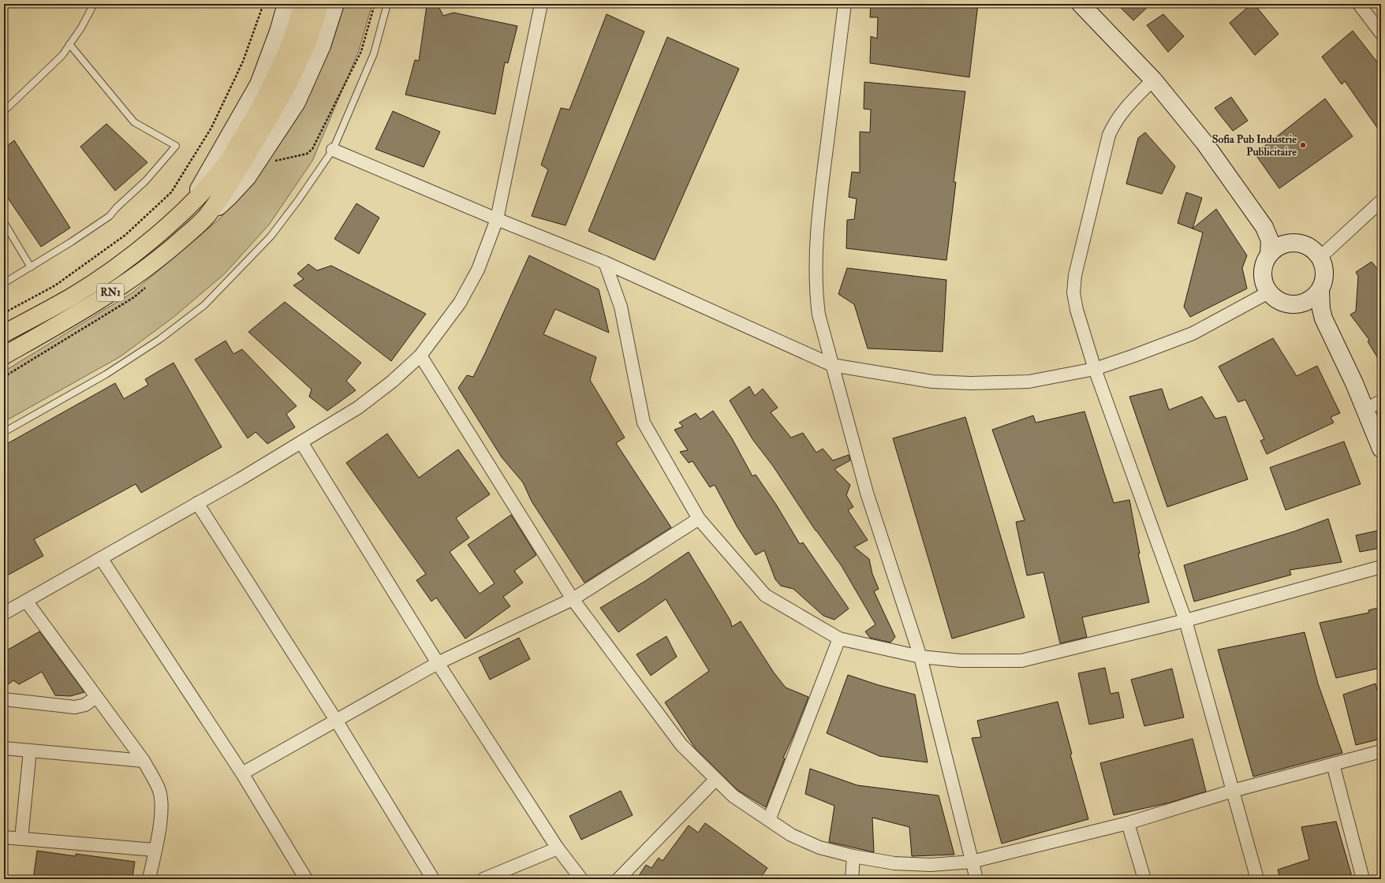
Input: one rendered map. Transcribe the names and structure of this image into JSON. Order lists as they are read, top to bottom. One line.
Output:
{"streets":{"highway":["RN1"]},"places":["Sofia Pub Industrie Publicitaire"]}
